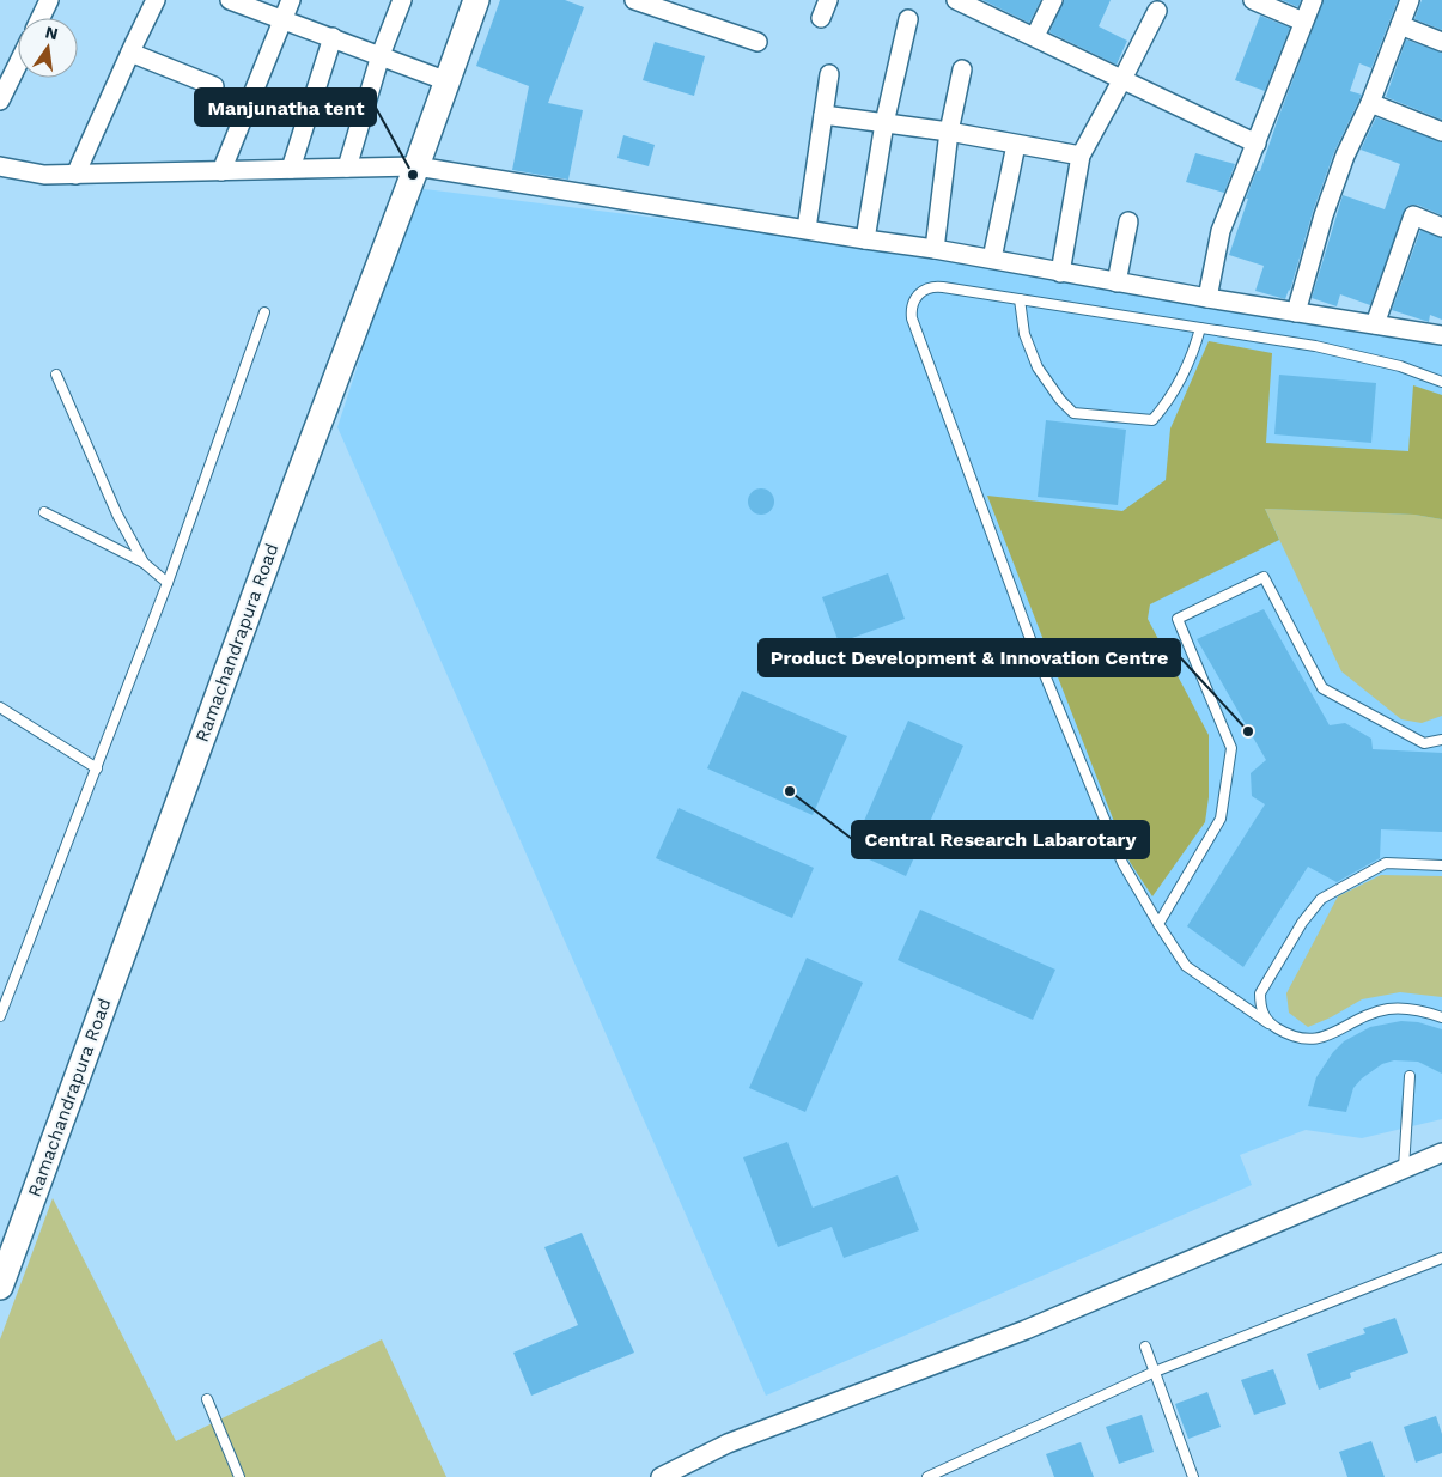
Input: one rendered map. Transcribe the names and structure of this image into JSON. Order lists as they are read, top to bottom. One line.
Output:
{"streets":{"street":["Ramachandrapura Road"]},"places":["Manjunatha tent","Product Development & Innovation Centre","Central Research Labarotary"],"north":"top"}
